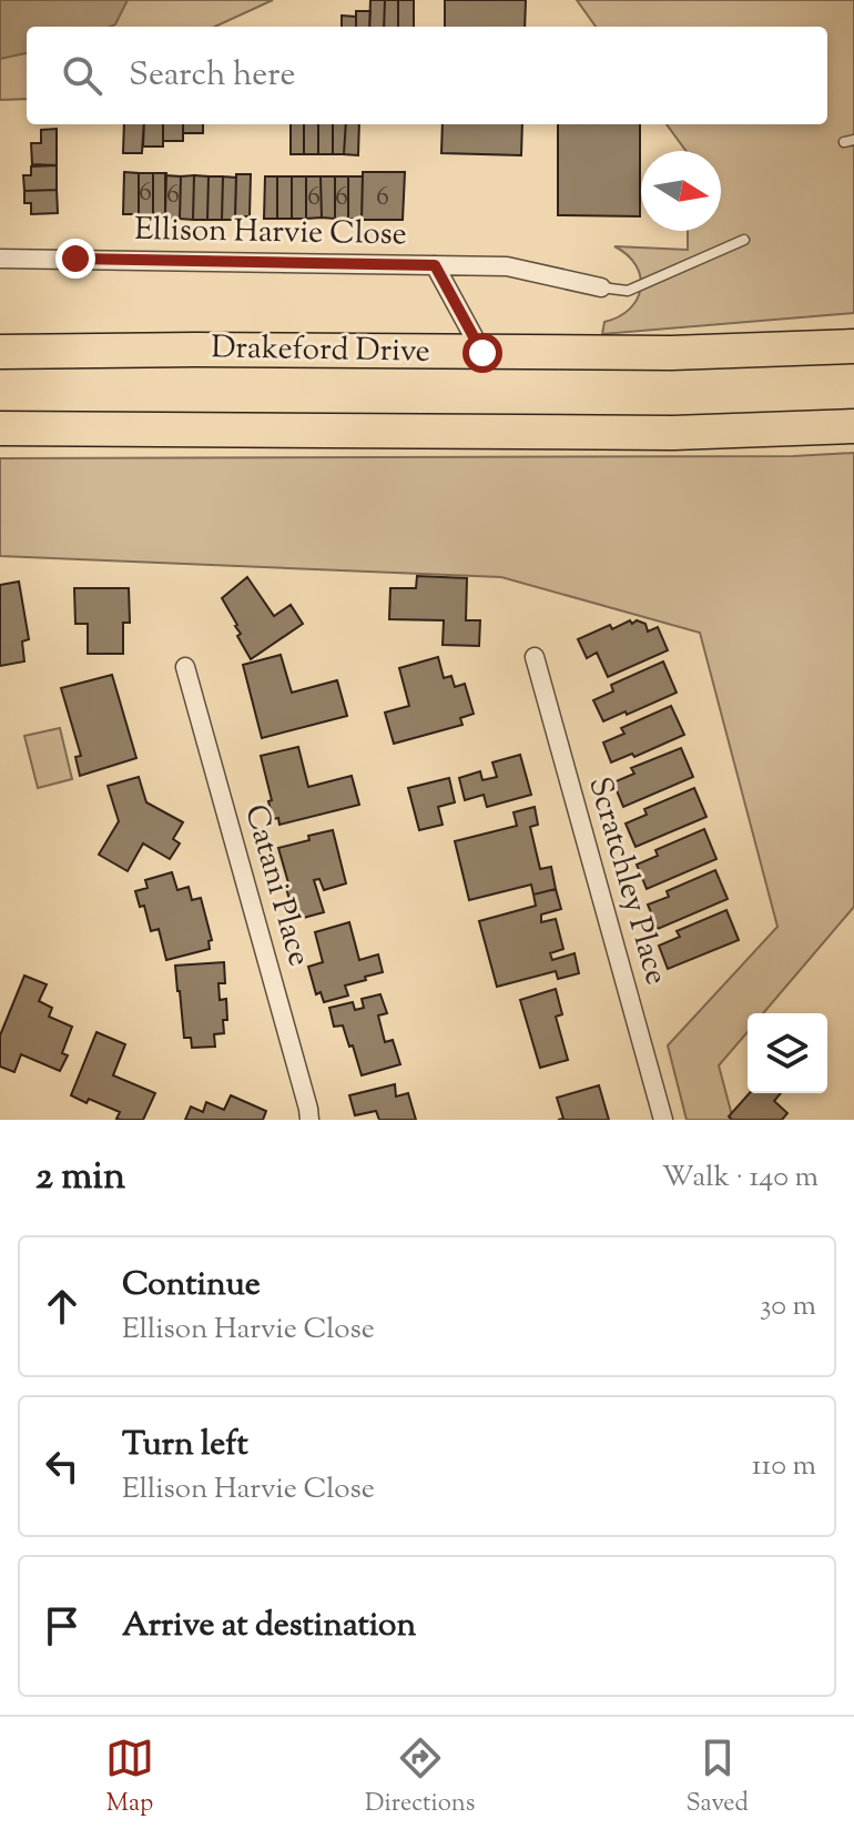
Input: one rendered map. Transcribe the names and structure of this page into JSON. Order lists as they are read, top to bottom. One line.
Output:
{"streets":{"highway":["Drakeford Drive"],"street":["Ellison Harvie Close","Scratchley Place","Catani Place"]},"crossings":[["Ellison Harvie Close","Drakeford Drive"]],"house_numbers":["6","6","6","6","6"],"north":"right","page":{"search":"Search here","heading":["2 min","Walk · 140 m"],"list":[["Continue","Ellison Harvie Close","30 m"],["Turn left","Ellison Harvie Close","110 m"],"Arrive at destination"],"nav":["Map","Directions","Saved"]}}
